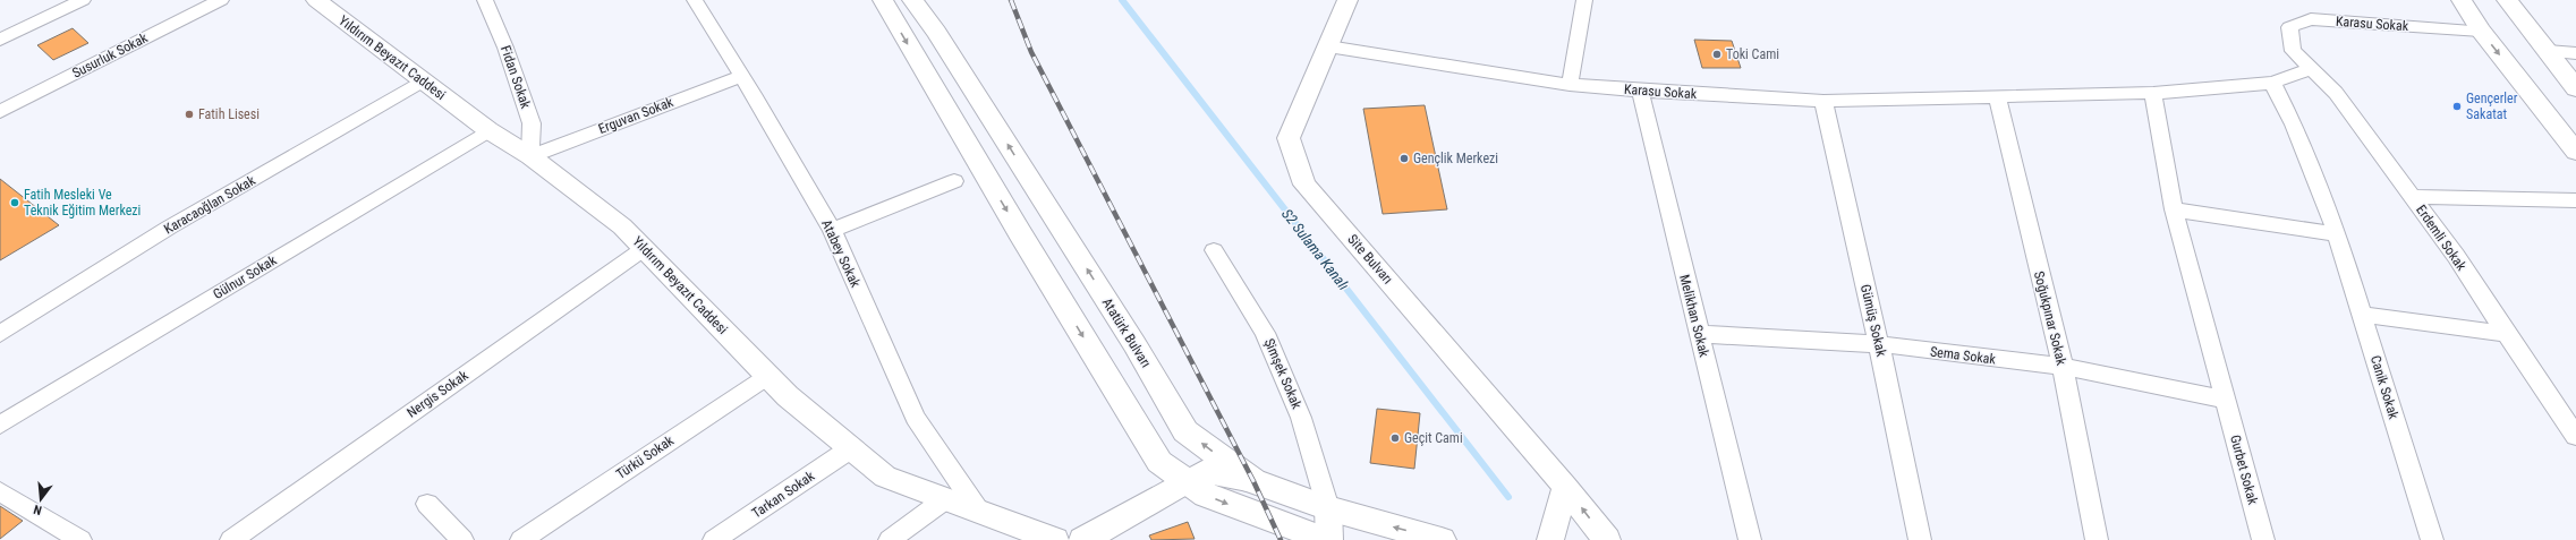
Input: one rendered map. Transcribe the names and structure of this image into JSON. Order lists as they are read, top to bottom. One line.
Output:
{"streets":{"main road":["Atatürk Bulvarı"],"street":["Karasu Sokak","Susurluk Sokak","Yıldırım Beyazıt Caddesi","Fidan Sokak","Erguvan Sokak","Karacaoğlan Sokak","Erdemli Sokak","Atabey Sokak","Site Bulvarı","Gülnur Sokak","Melikhan Sokak","Soğukpınar Sokak","Gümüş Sokak","Sema Sokak","Şimşek Sokak","Canik Sokak","Nergis Sokak","Türkü Sokak","Gurbet Sokak","Tarkan Sokak"]},"crossings":[["Karasu Sokak","Erdemli Sokak"],["Karasu Sokak","Site Bulvarı"],["Karasu Sokak","Melikhan Sokak"],["Karasu Sokak","Soğukpınar Sokak"],["Karasu Sokak","Gümüş Sokak"],["Karasu Sokak","Canik Sokak"],["Karasu Sokak","Gurbet Sokak"],["Yıldırım Beyazıt Caddesi","Fidan Sokak"],["Yıldırım Beyazıt Caddesi","Erguvan Sokak"],["Yıldırım Beyazıt Caddesi","Karacaoğlan Sokak"],["Yıldırım Beyazıt Caddesi","Atabey Sokak"],["Yıldırım Beyazıt Caddesi","Gülnur Sokak"],["Yıldırım Beyazıt Caddesi","Nergis Sokak"],["Yıldırım Beyazıt Caddesi","Türkü Sokak"],["Yıldırım Beyazıt Caddesi","Tarkan Sokak"],["Fidan Sokak","Erguvan Sokak"],["Erguvan Sokak","Atabey Sokak"],["Melikhan Sokak","Sema Sokak"],["Soğukpınar Sokak","Sema Sokak"],["Gümüş Sokak","Sema Sokak"],["Atatürk Bulvarı","Şimşek Sokak"],["Sema Sokak","Gurbet Sokak"]],"water":["S2 Sulama Kanalı"],"places":["Toki Cami","Gençerler Sakatat","Fatih Lisesi","Gençlik Merkezi","Fatih Mesleki Ve Teknik Eğitim Merkezi","Geçit Cami"],"north":"bottom"}
